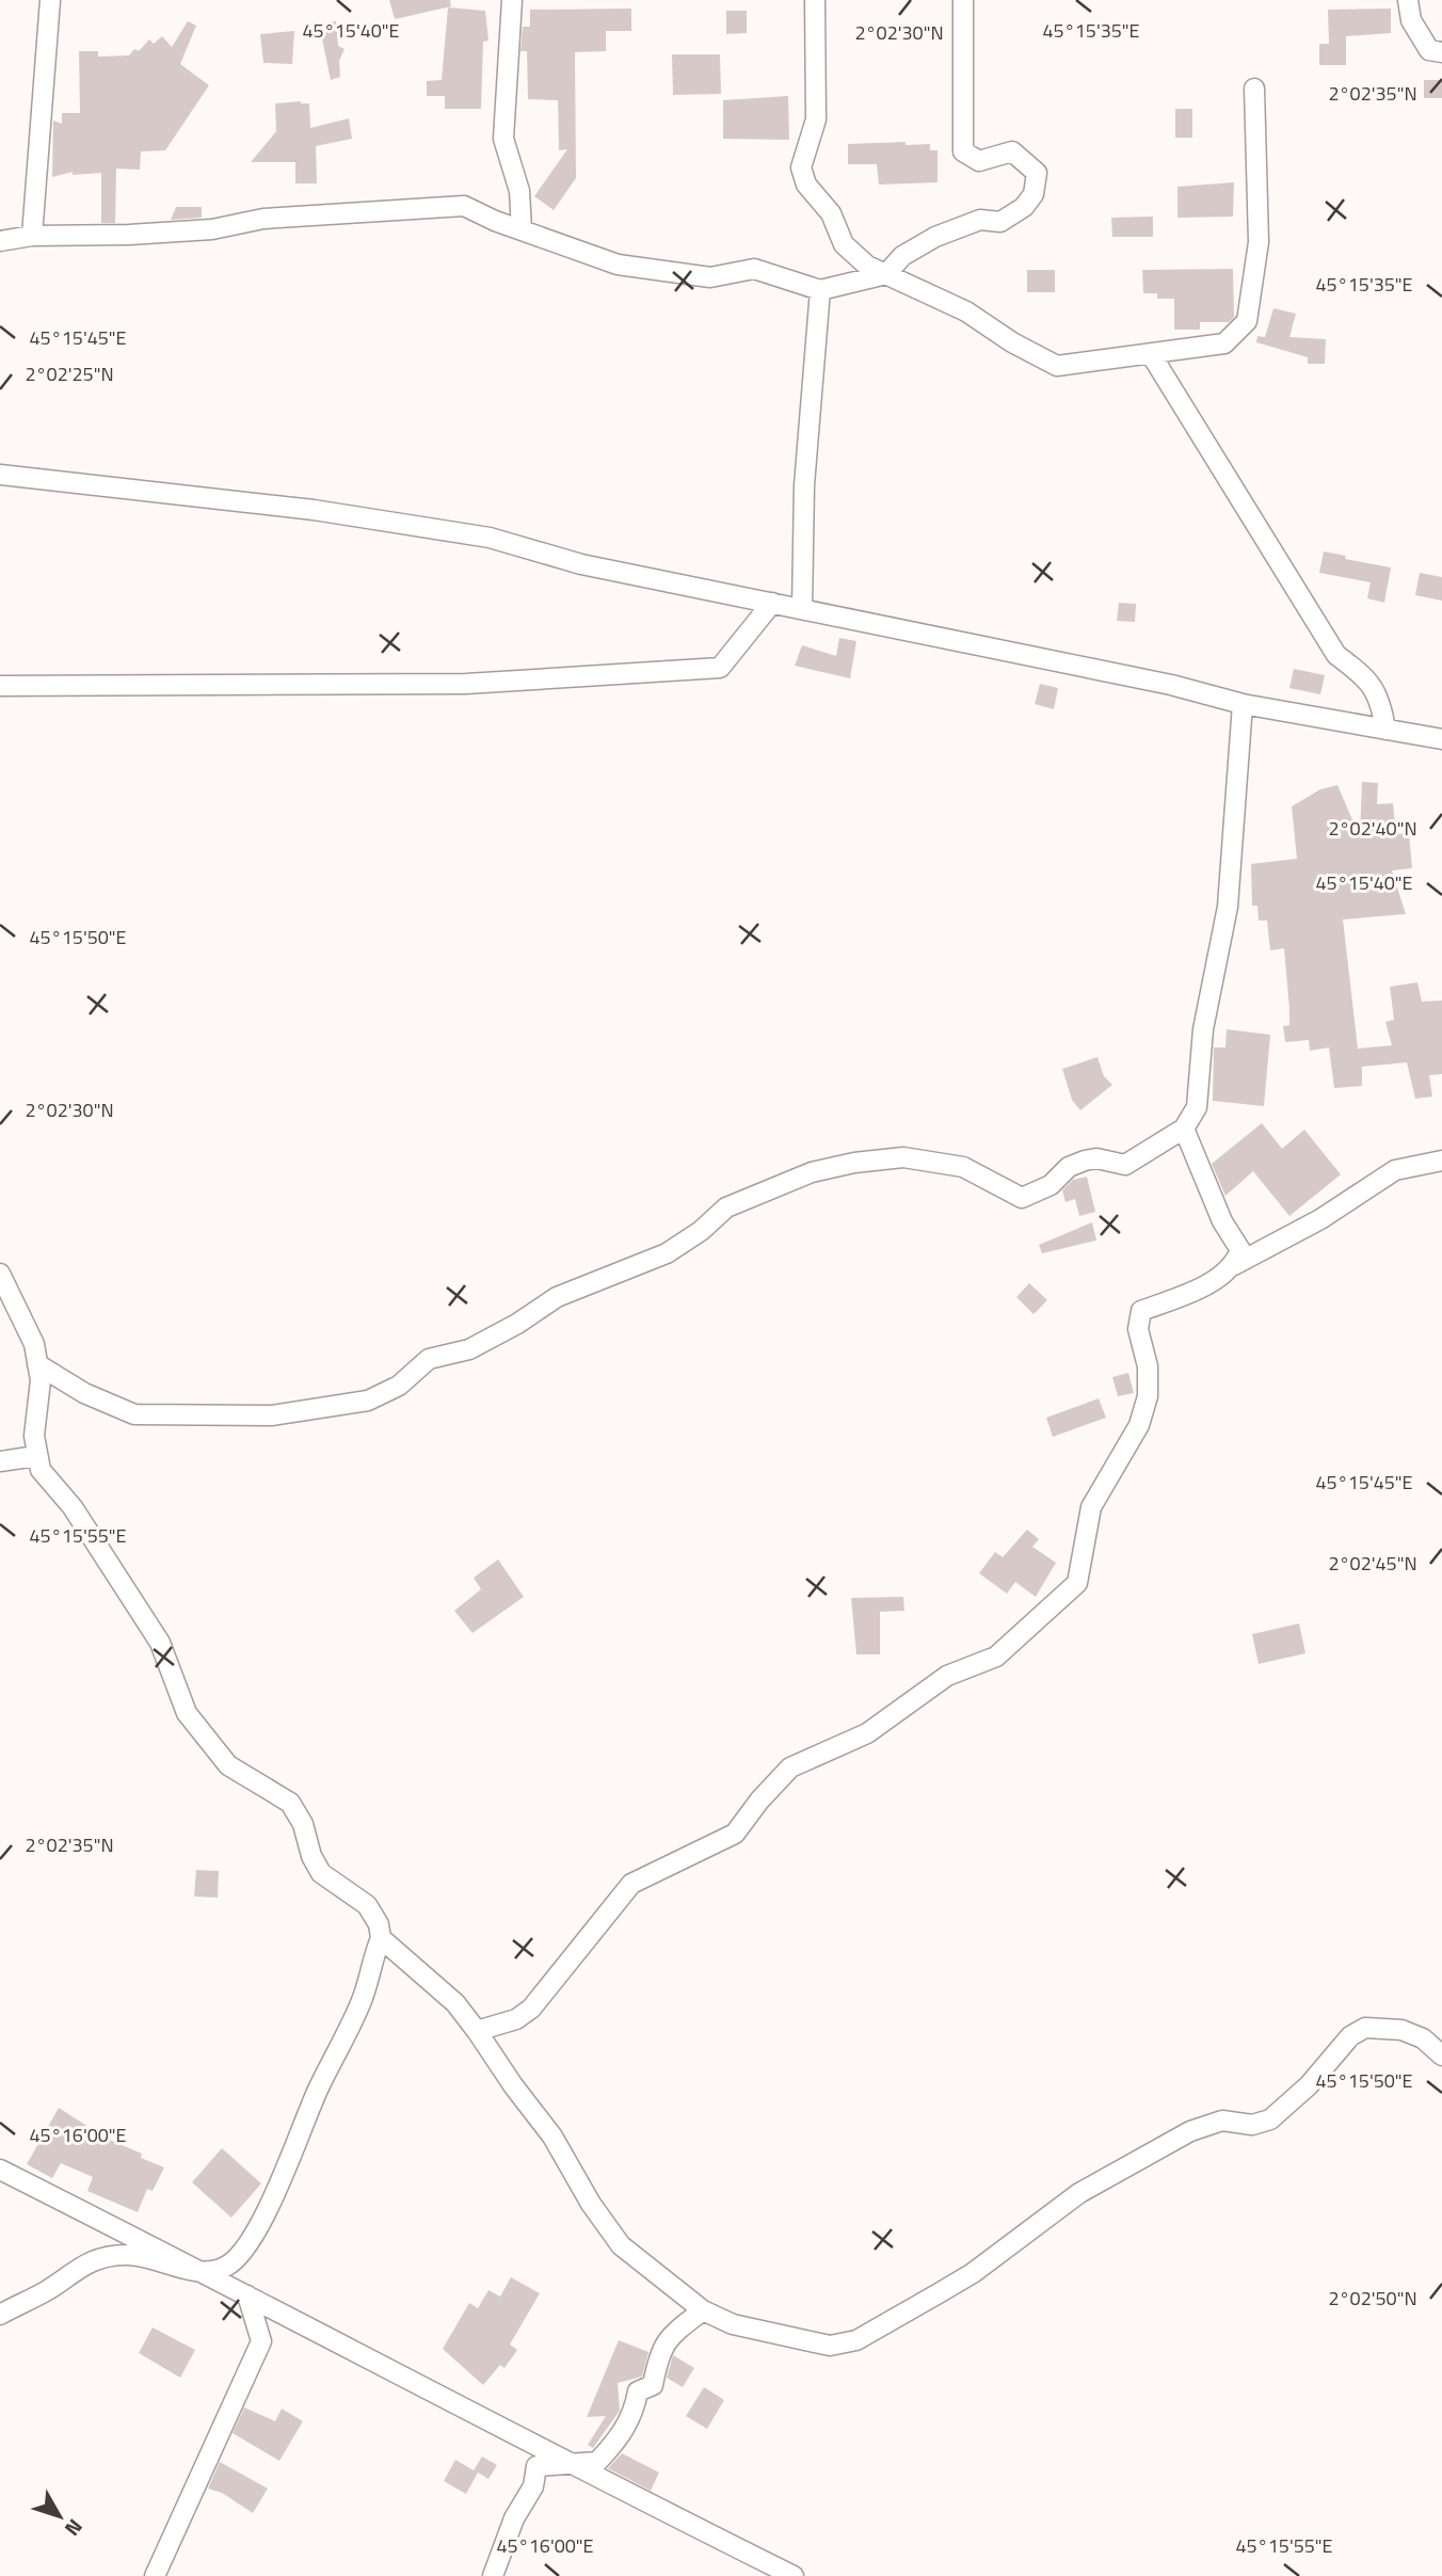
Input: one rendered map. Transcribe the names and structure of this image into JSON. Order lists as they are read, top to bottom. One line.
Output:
{"north":"bottom right","coordinates":["45°15'40\"E","45°15'35\"E","2°02'30\"N","2°02'35\"N","45°15'45\"E","2°02'25\"N","2°02'40\"N","45°15'50\"E","45°15'55\"E","2°02'45\"N","45°16'00\"E","2°02'50\"N"]}
